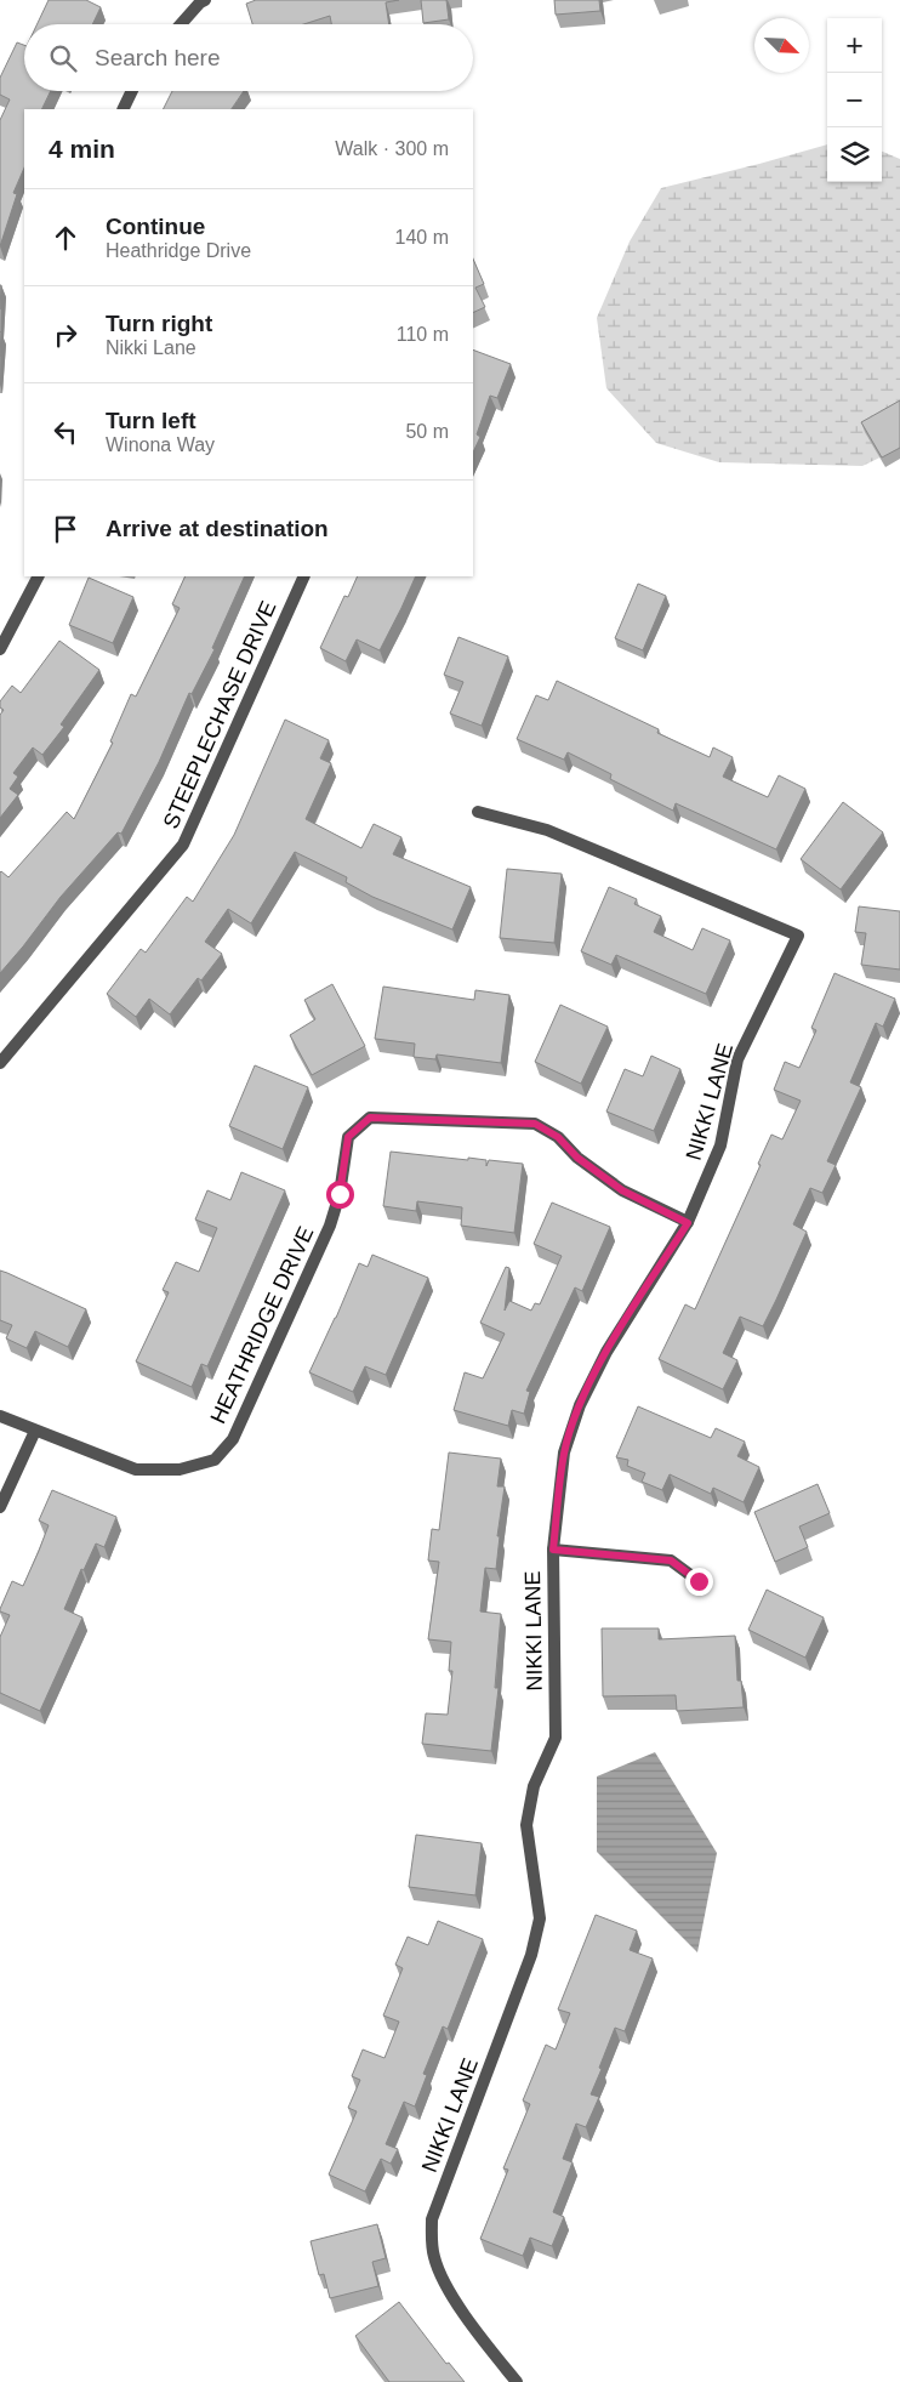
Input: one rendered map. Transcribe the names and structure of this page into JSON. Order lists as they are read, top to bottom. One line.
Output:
{"streets":{"street":["STEEPLECHASE DRIVE","NIKKI LANE","HEATHRIDGE DRIVE"]},"crossings":[["NIKKI LANE","HEATHRIDGE DRIVE"]],"north":"bottom right","page":{"map_buttons":["+","−"],"search":"Search here","heading":["4 min","Walk · 300 m"],"list":[["Continue","Heathridge Drive","140 m"],["Turn right","Nikki Lane","110 m"],["Turn left","Winona Way","50 m"],"Arrive at destination"]}}
